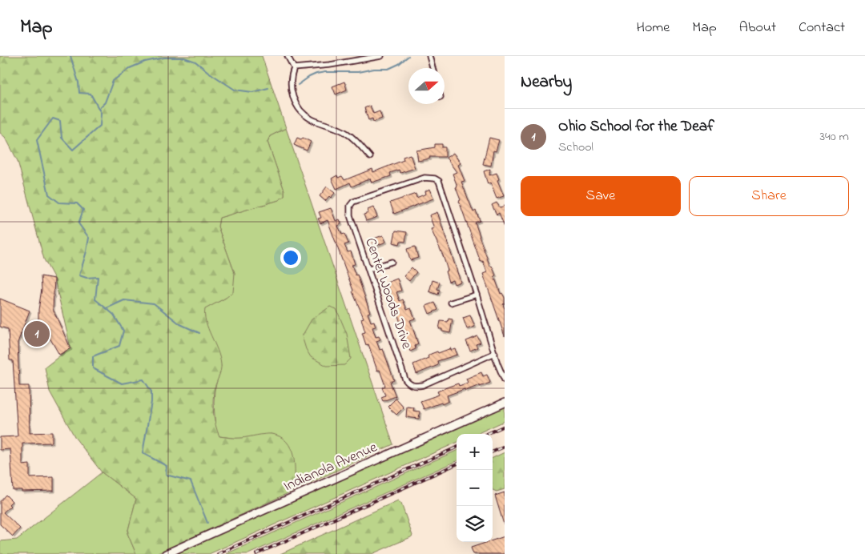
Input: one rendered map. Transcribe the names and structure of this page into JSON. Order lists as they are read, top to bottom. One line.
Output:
{"streets":{"main road":["Indianola Avenue"],"street":["Center Woods Drive"]},"north":"right","page":{"header":"Map","nav":["Home","Map","About","Contact"],"heading":"Nearby","list":[{"mark":"1","name":"Ohio School for the Deaf","note":"School","value":"340 m"}],"buttons":["Save","Share"],"pins":"1","map_buttons":["+","−"]}}
